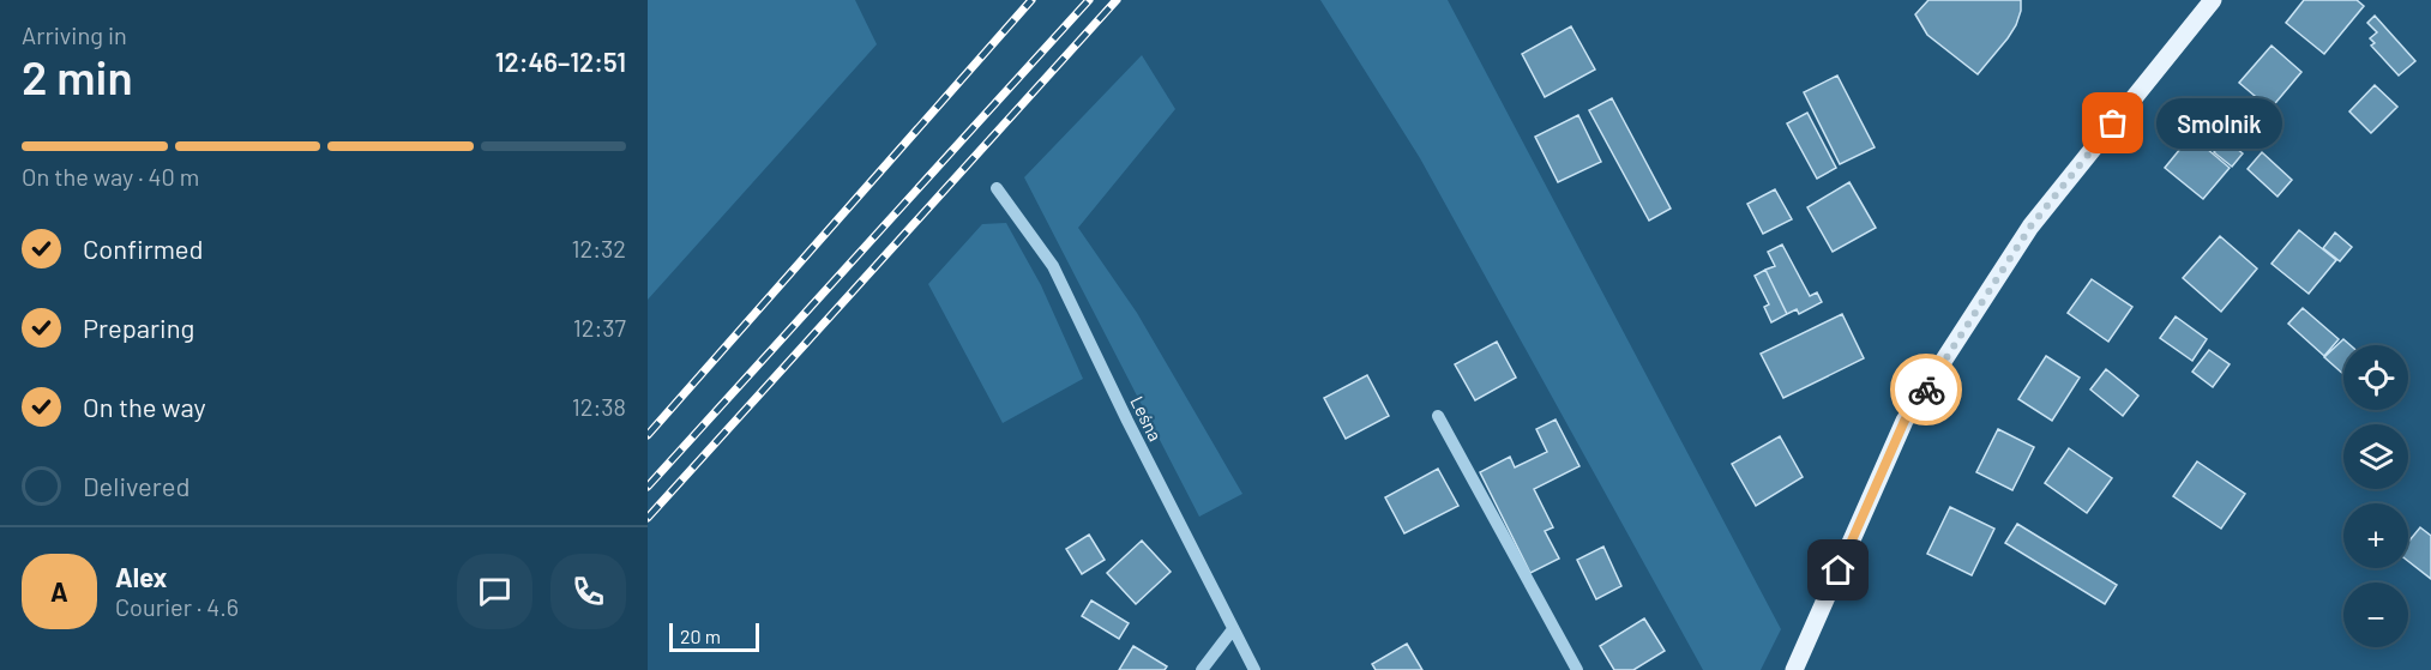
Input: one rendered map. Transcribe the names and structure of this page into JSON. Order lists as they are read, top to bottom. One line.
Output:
{"streets":{"street":["Leśna"]},"places":["Smolnik"],"scale_bar":"20 m","page":{"heading":["2 min","Arriving in","12:46–12:51"],"panel":["Alex","Courier · 4.6"],"bubble":"Smolnik","bar":"On the way · 40 m","list":[["Confirmed","12:32"],["Preparing","12:37"],["On the way","12:38"],"Delivered"],"map_buttons":["+","−"],"round":"A","scale":"20 m"}}
